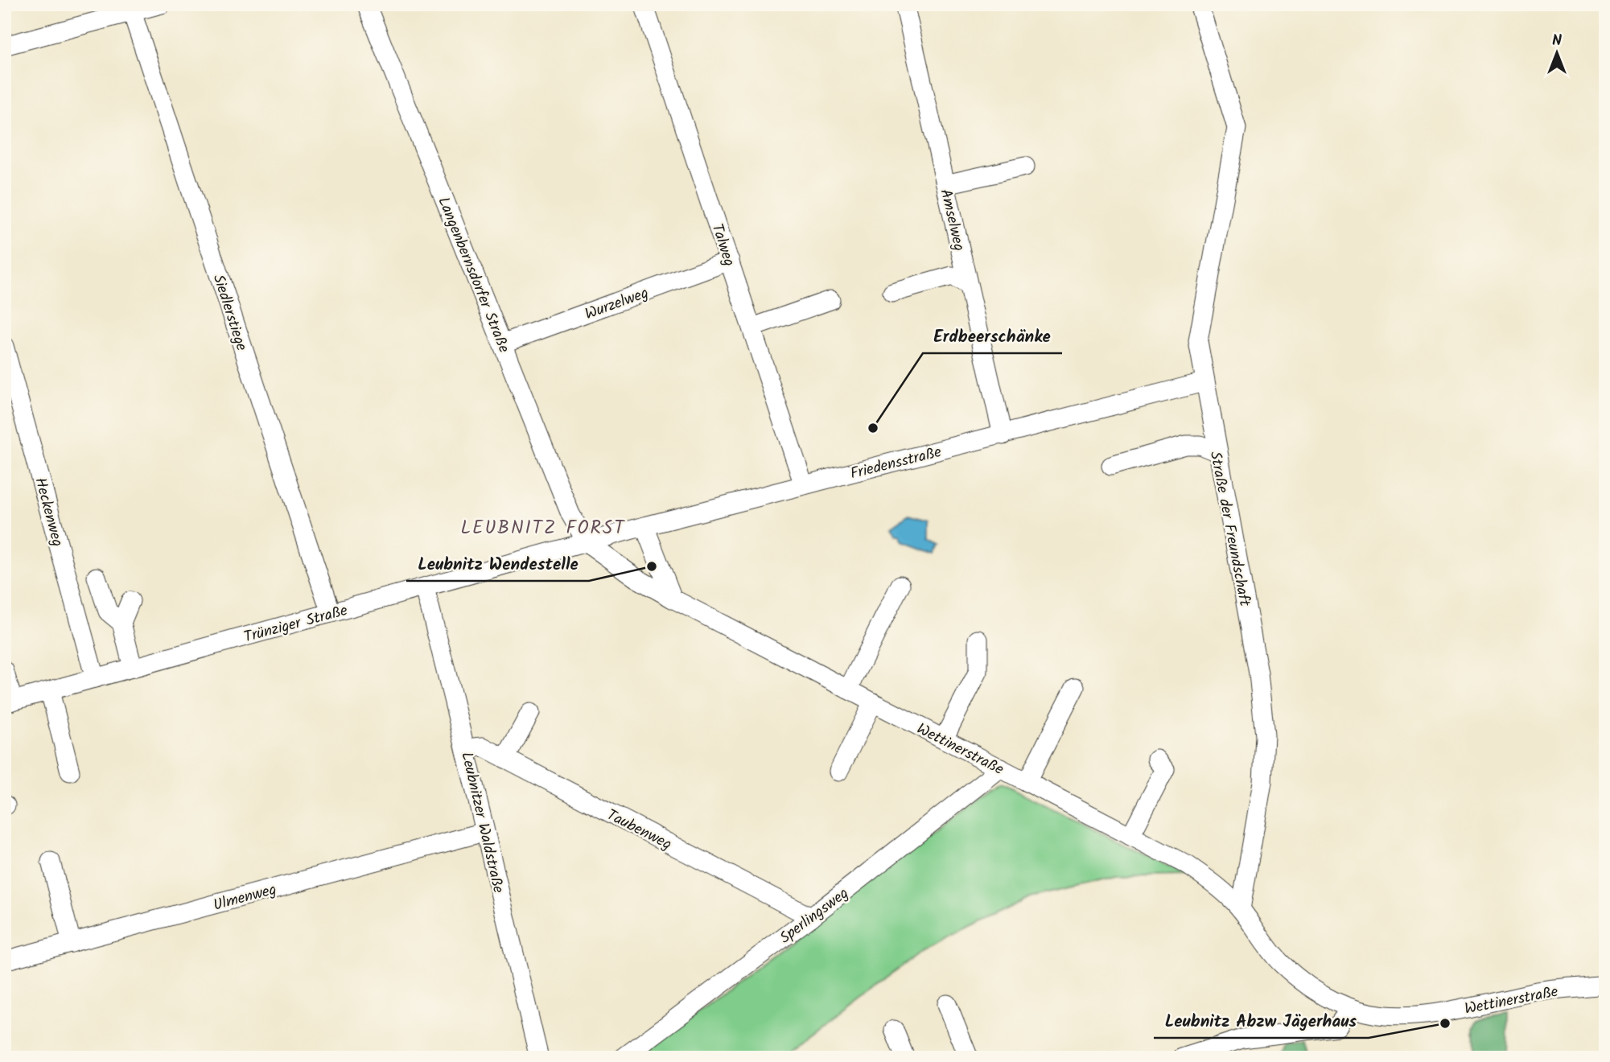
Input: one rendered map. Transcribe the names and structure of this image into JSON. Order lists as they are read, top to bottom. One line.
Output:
{"streets":{"street":["Amselweg","Talweg","Langenbernsdorfer Straße","Wurzelweg","Siedlerstiege","Friedensstraße","Heckenweg","Straße der Freundschaft","Trünziger Straße","Wettinerstraße","Leubnitzer Waldstraße","Taubenweg","Ulmenweg","Sperlingsweg"]},"crossings":[["Amselweg","Friedensstraße"],["Talweg","Wurzelweg"],["Talweg","Friedensstraße"],["Langenbernsdorfer Straße","Wurzelweg"],["Langenbernsdorfer Straße","Friedensstraße"],["Langenbernsdorfer Straße","Trünziger Straße"],["Langenbernsdorfer Straße","Wettinerstraße"],["Siedlerstiege","Trünziger Straße"],["Friedensstraße","Straße der Freundschaft"],["Friedensstraße","Trünziger Straße"],["Friedensstraße","Wettinerstraße"],["Heckenweg","Trünziger Straße"],["Straße der Freundschaft","Wettinerstraße"],["Trünziger Straße","Wettinerstraße"],["Trünziger Straße","Leubnitzer Waldstraße"],["Wettinerstraße","Sperlingsweg"],["Leubnitzer Waldstraße","Taubenweg"],["Leubnitzer Waldstraße","Ulmenweg"],["Taubenweg","Sperlingsweg"]],"districts":["LEUBNITZ FORST"],"places":["Erdbeerschänke","Leubnitz Wendestelle","Leubnitz Abzw Jägerhaus"],"north":"top"}
